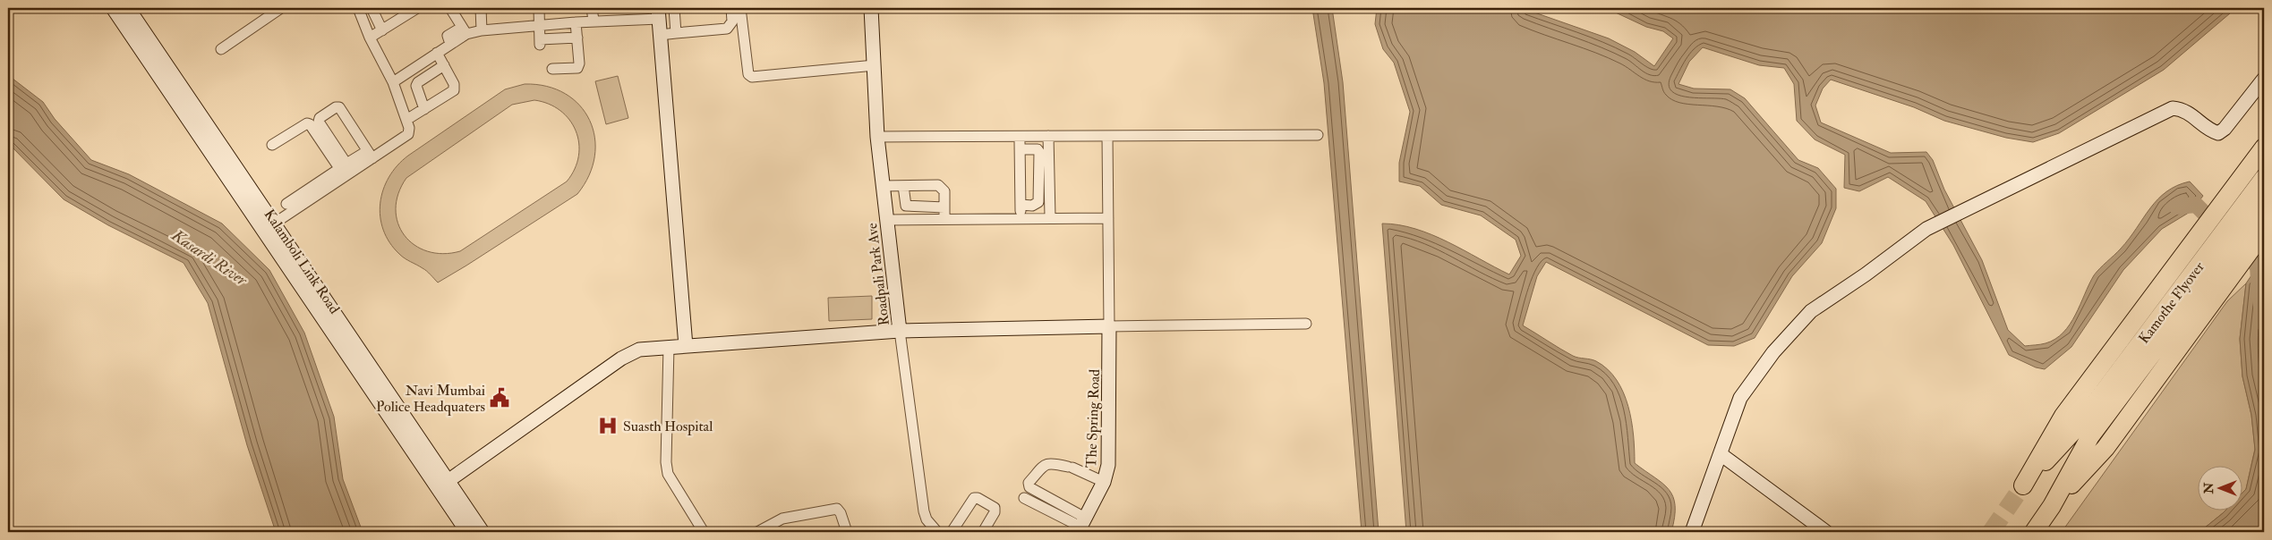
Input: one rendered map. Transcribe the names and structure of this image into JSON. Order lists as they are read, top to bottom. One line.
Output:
{"streets":{"highway":["Kamothe Flyover"],"street":["Kalamboli Link Road","Roadpali Park Ave","The Spring Road"]},"water":["Kasardi River"],"places":{"public building":["Navi Mumbai Police Headquaters"],"hospital":["Suasth Hospital"]},"north":"left"}
